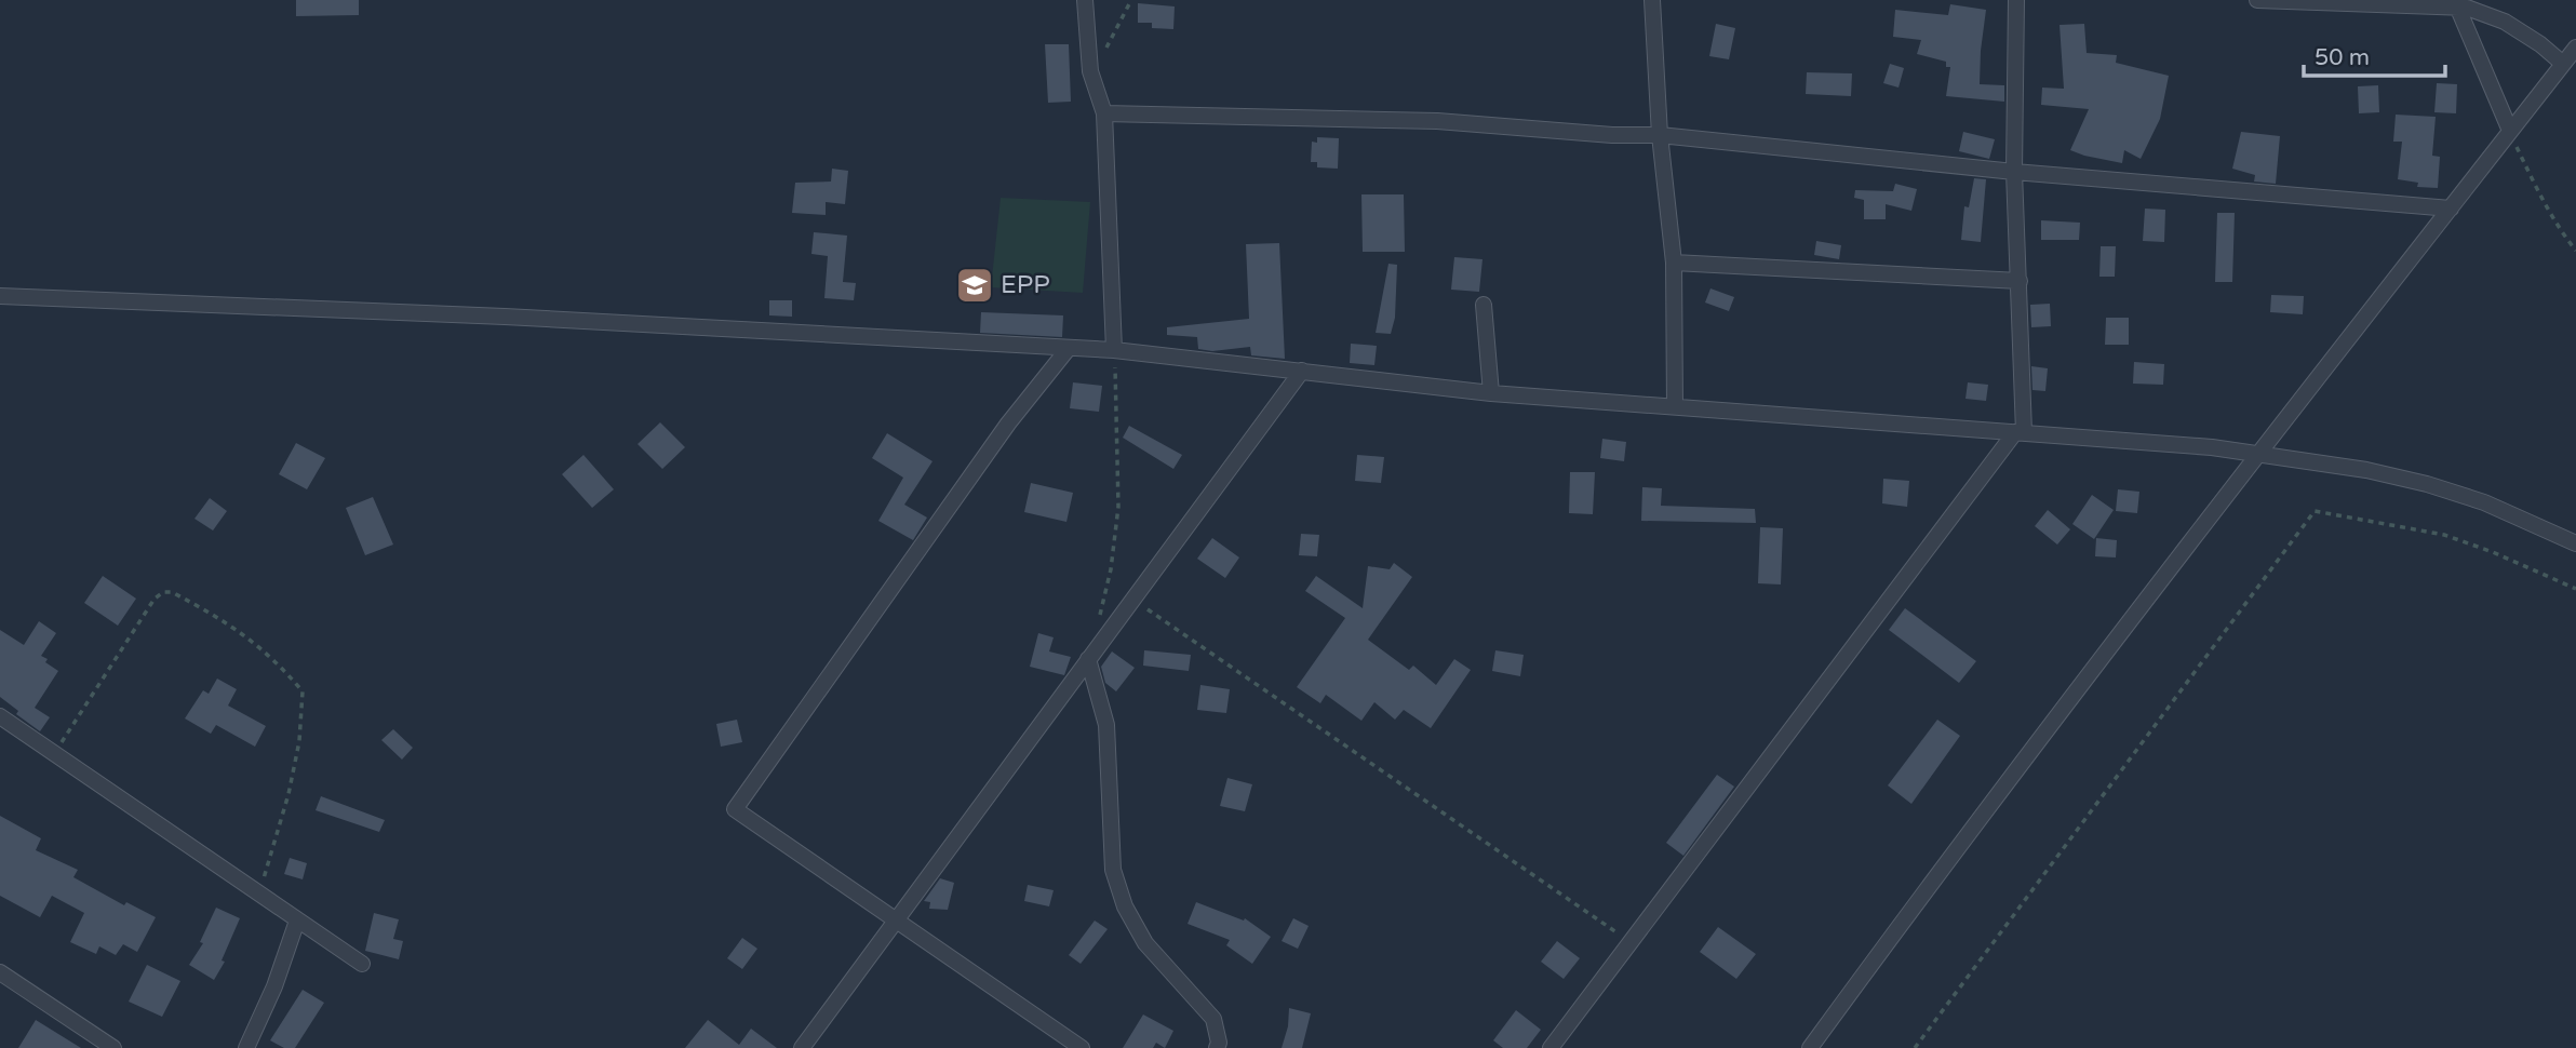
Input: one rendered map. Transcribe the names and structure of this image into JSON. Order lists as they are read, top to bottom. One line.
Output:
{"places":{"school or university":["EPP"]},"scale_bar":"50 m"}
